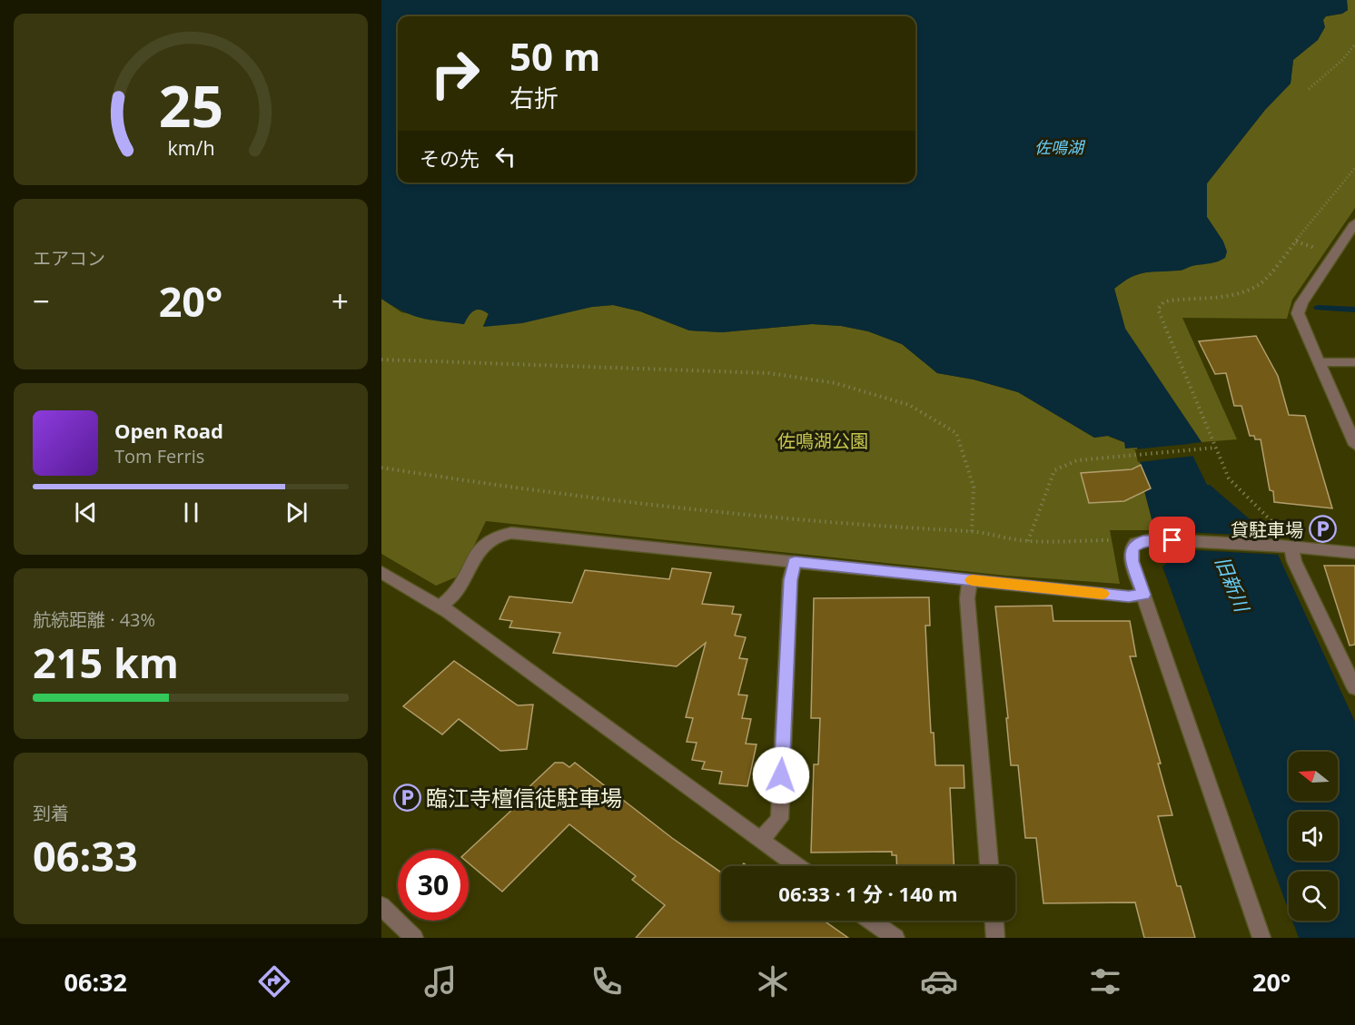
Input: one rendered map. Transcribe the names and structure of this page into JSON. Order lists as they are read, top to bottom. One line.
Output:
{"water":["佐鳴湖","旧新川"],"parks":["佐鳴湖公園"],"places":{"parking":["貸駐車場","臨江寺檀信徒駐車場"]},"north":"left","page":{"turn":["50 m","右折"],"then":"その先","tile":["エアコン",["航続距離 · 43%","215 km"],["到着","06:33"]],"heat":["−","20°","+"],"song":["Open Road","Tom Ferris"],"limit":"30","trip":"06:33 · 1 分 · 140 m","tabs":["06:32","20°"],"gauge":["25","km/h"]}}
